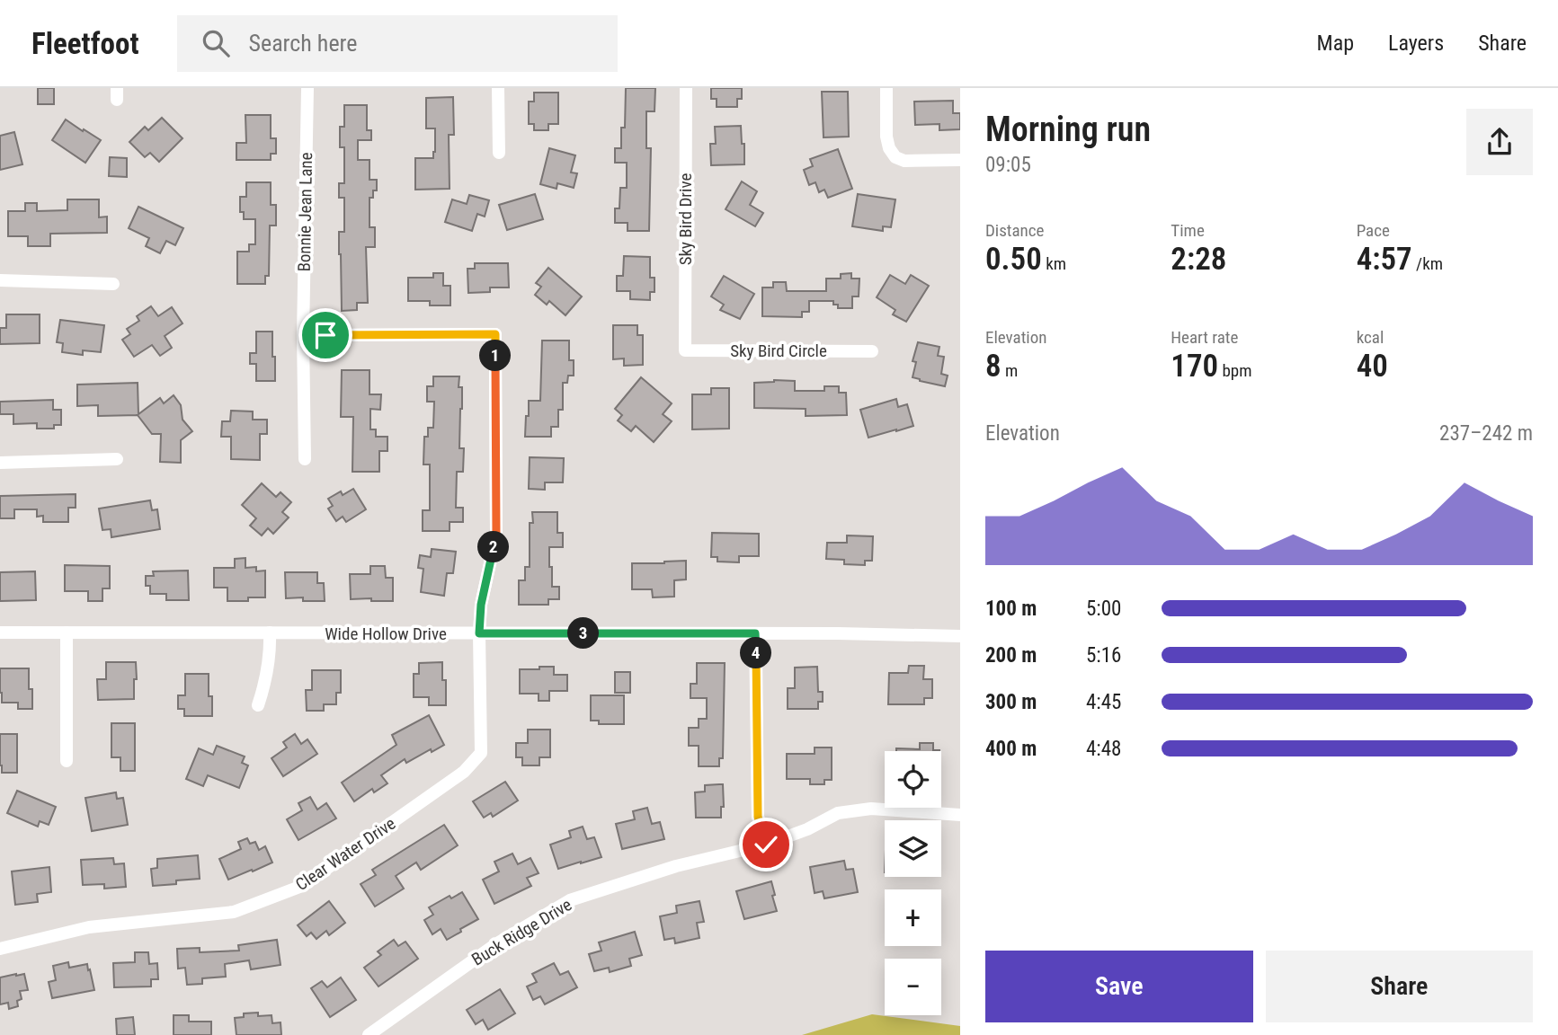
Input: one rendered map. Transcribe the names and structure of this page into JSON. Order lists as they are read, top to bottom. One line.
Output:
{"streets":{"street":["Bonnie Jean Lane","Sky Bird Drive","Sky Bird Circle","Wide Hollow Drive","Clear Water Drive","Buck Ridge Drive"]},"crossings":[["Bonnie Jean Lane","Clear Water Drive"],["Sky Bird Drive","Sky Bird Circle"],["Wide Hollow Drive","Clear Water Drive"]],"page":{"header":"Fleetfoot","search":"Search here","nav":["Map","Layers","Share"],"heading":["Morning run","09:05"],"stats":[["Distance","0.50 km"],["Time","2:28"],["Pace","4:57 /km"],["Elevation","8 m"],["Heart rate","170 bpm"],["kcal","40"]],"pins":["1","2","3","4"],"chart":["Elevation","237–242 m"],"list":[{"name":"100 m","note":"5:00"},{"name":"200 m","note":"5:16"},{"name":"300 m","note":"4:45"},{"name":"400 m","note":"4:48"}],"map_buttons":["+","−"],"buttons":["Save","Share"]}}
